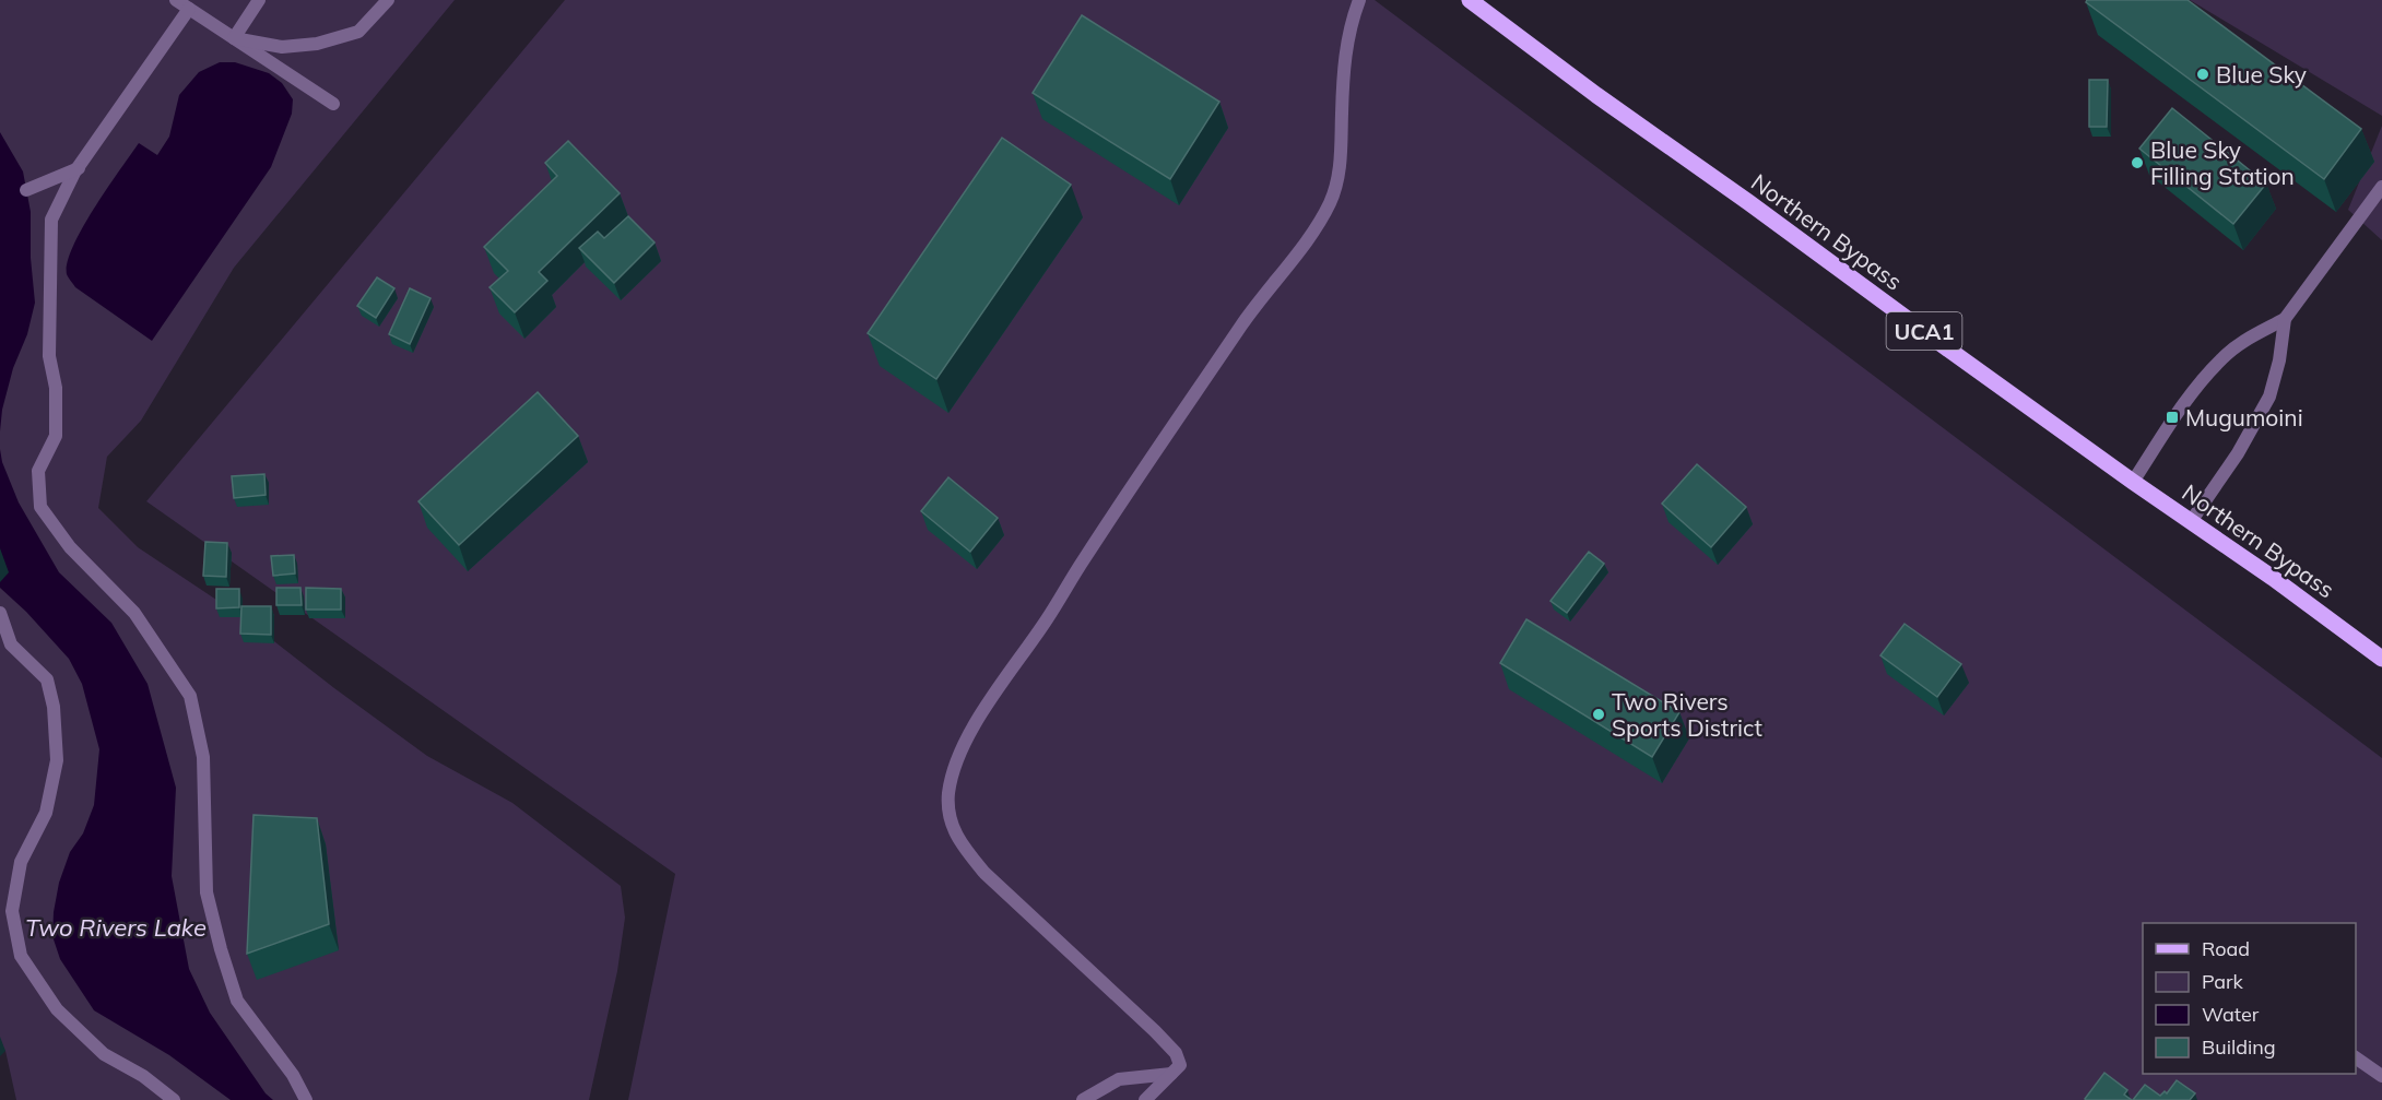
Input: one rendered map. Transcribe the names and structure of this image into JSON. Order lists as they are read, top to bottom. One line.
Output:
{"streets":{"main road":["Northern Bypass","UCA1"]},"water":["Two Rivers Lake"],"places":{"other":["Blue Sky","Blue Sky Filling Station","Two Rivers Sports District"],"transit":["Mugumoini"]},"legend":["Road","Park","Water","Building"]}
